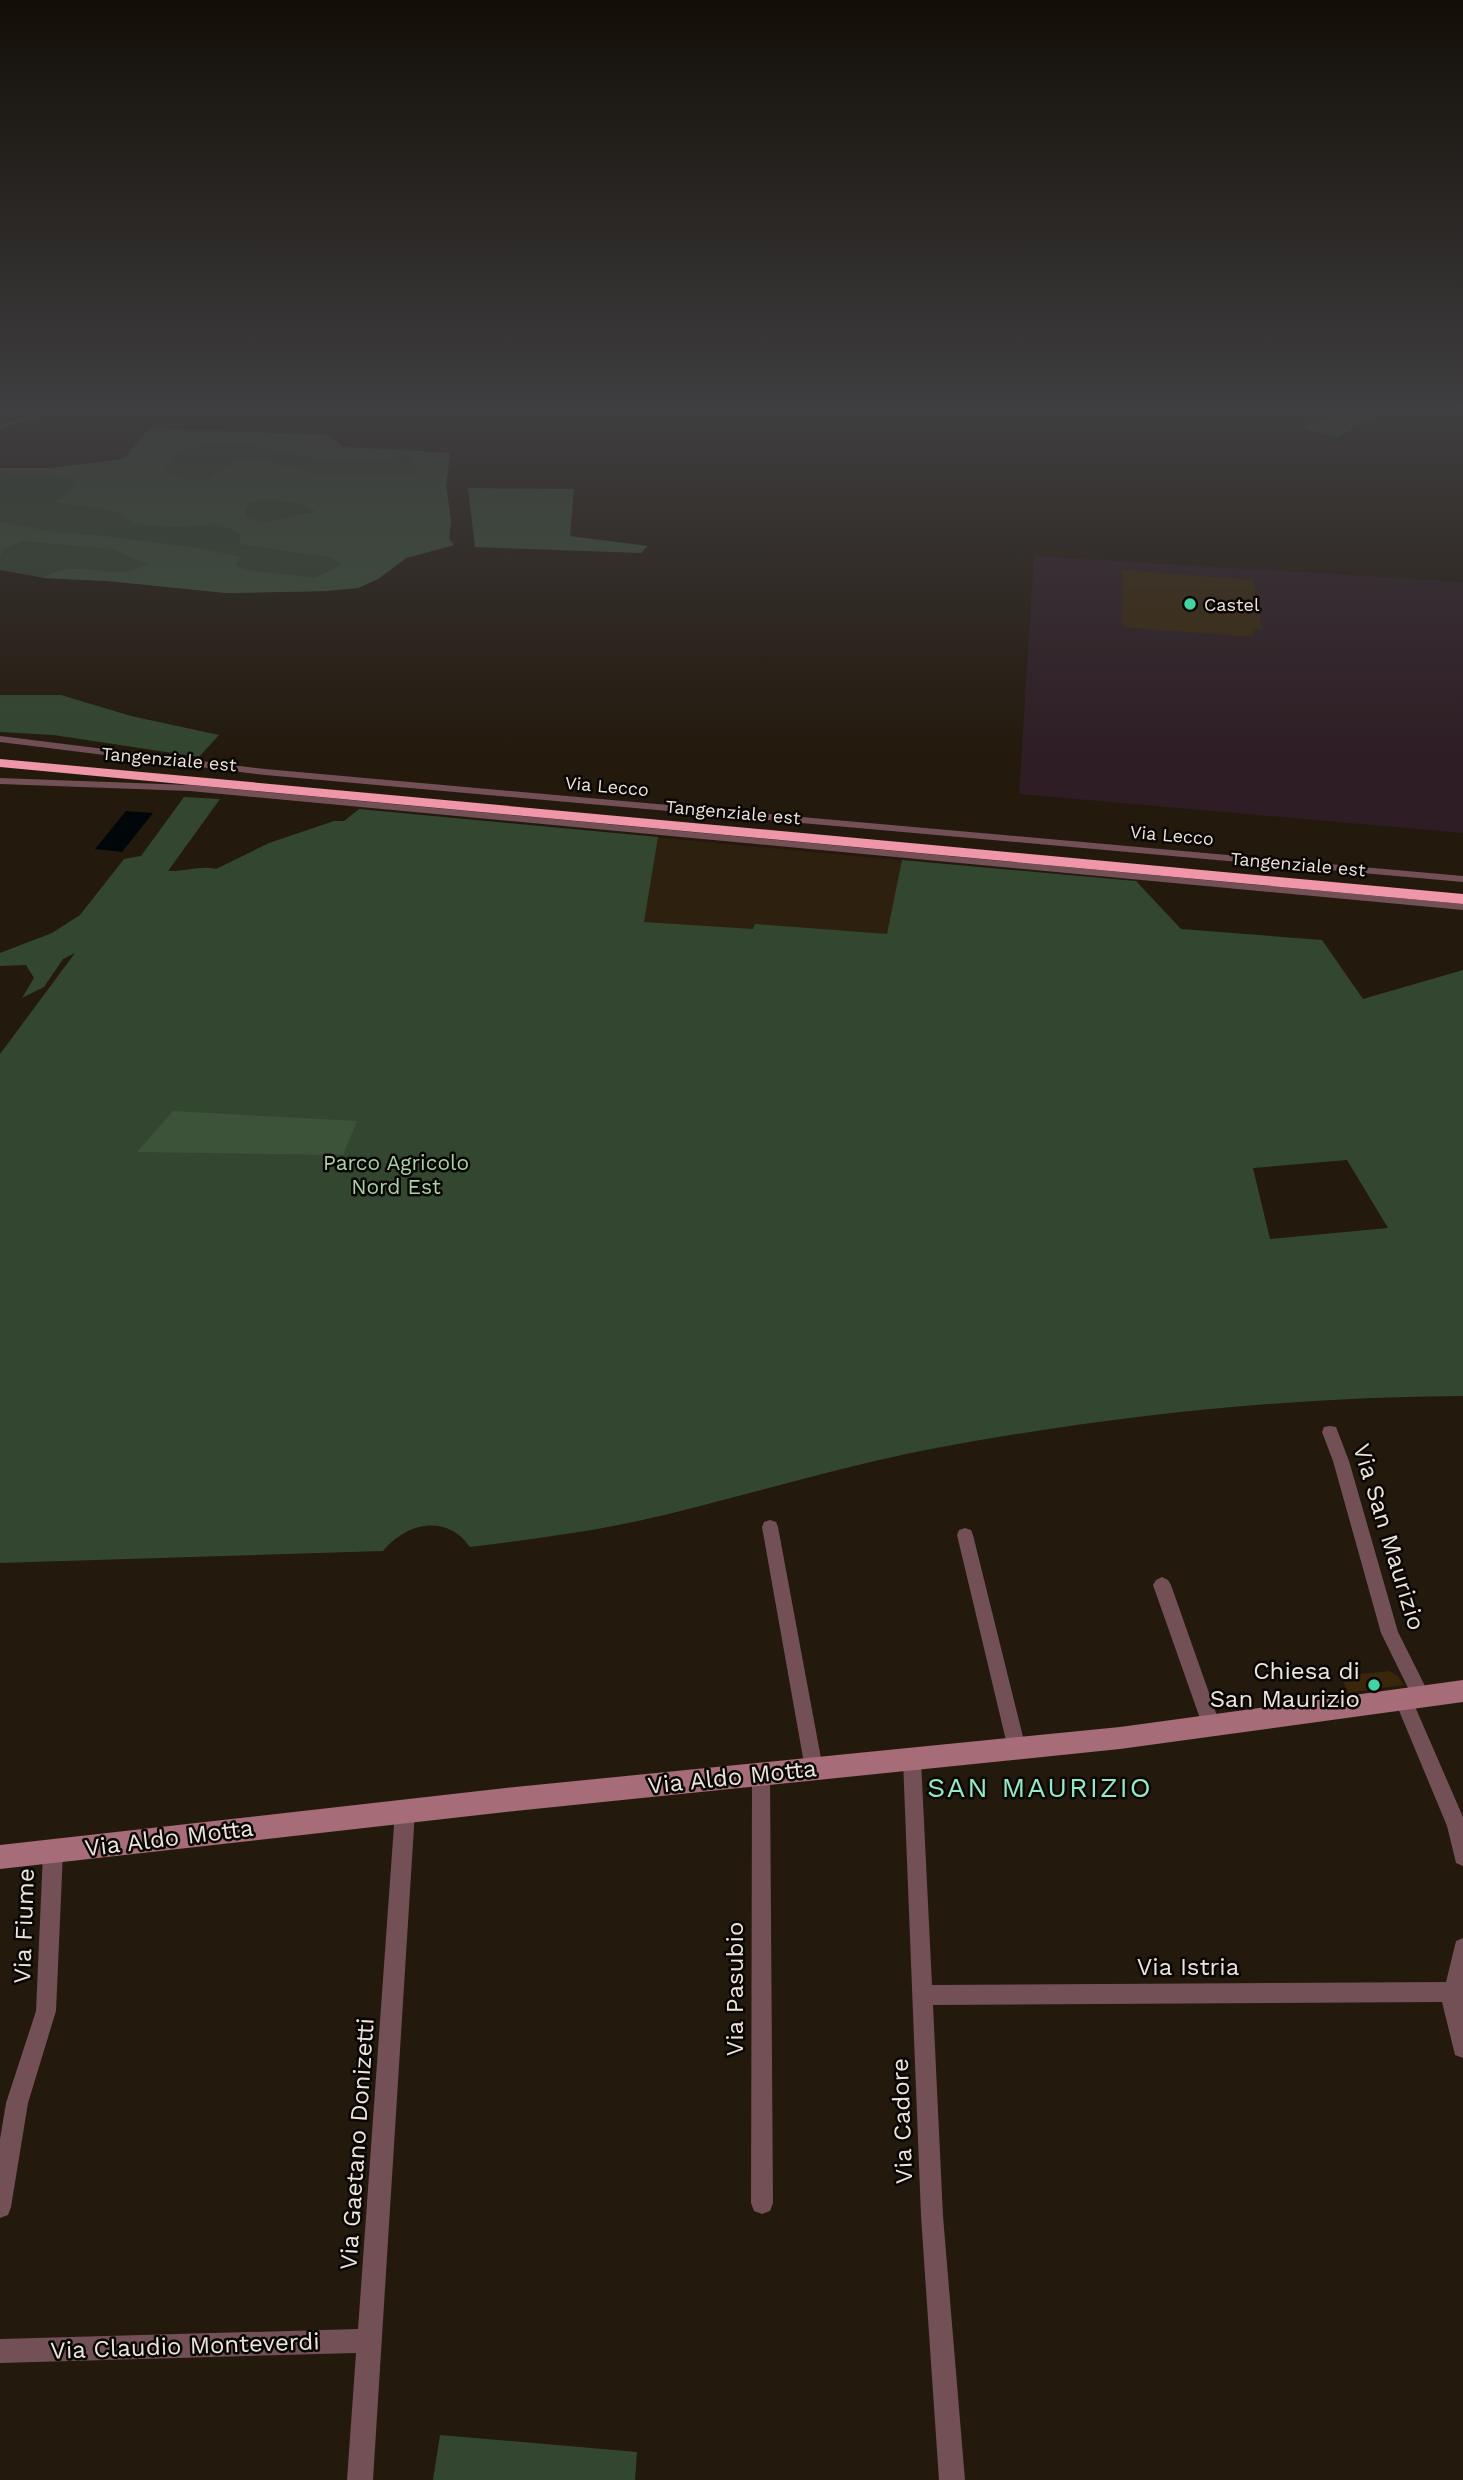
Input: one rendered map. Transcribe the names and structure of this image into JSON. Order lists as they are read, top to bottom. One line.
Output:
{"streets":{"highway":["Tangenziale est"],"street":["Via Lecco","Via San Maurizio","Via Aldo Motta","Via Fiume","Via Istria","Via Pasubio","Via Cadore","Via Gaetano Donizetti","Via Claudio Monteverdi"]},"crossings":[["Via San Maurizio","Via Aldo Motta"],["Via Aldo Motta","Via Fiume"],["Via Aldo Motta","Via Pasubio"],["Via Aldo Motta","Via Cadore"],["Via Aldo Motta","Via Gaetano Donizetti"],["Via Istria","Via Cadore"],["Via Gaetano Donizetti","Via Claudio Monteverdi"]],"districts":["SAN MAURIZIO"],"parks":["Parco Agricolo Nord Est"],"places":["Castel","Chiesa di San Maurizio"]}
